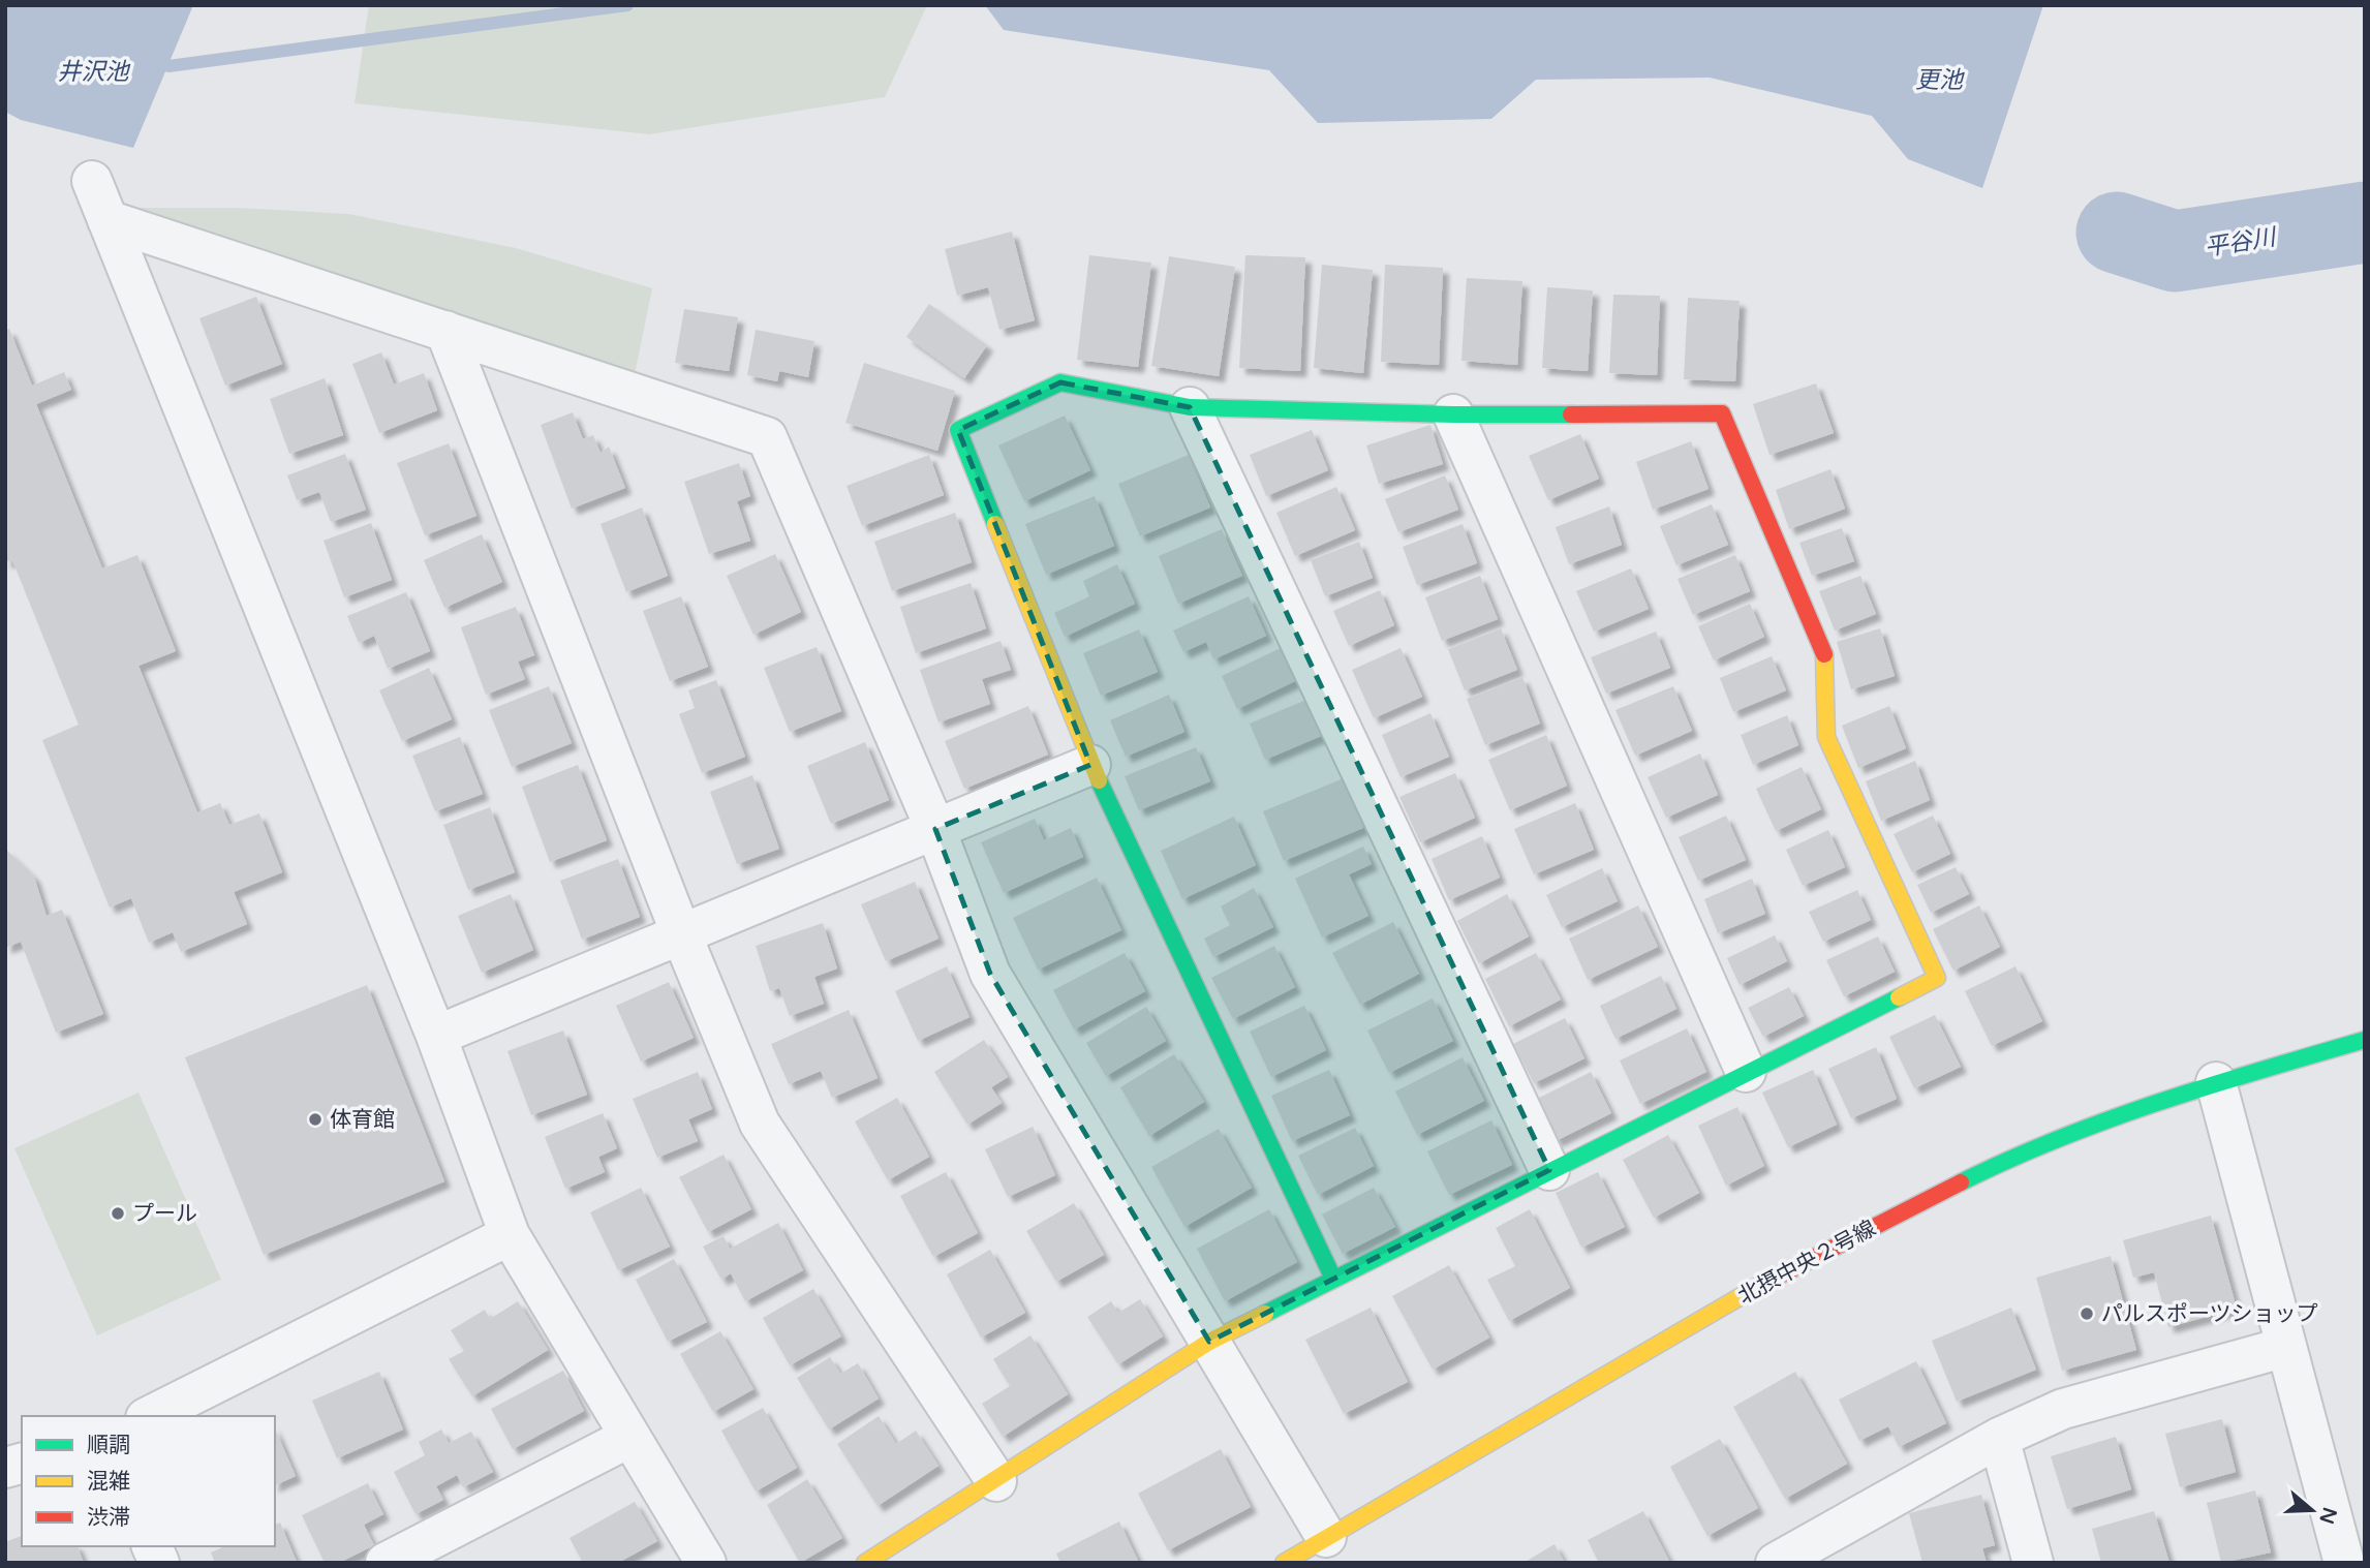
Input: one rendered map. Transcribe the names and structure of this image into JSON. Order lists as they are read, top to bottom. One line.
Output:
{"streets":{"street":["北摂中央２号線"]},"water":["井沢池","更池","平谷川"],"places":["体育館","プール","パルスポーツショップ"],"legend":["順調","混雑","渋滞"],"north":"right"}
